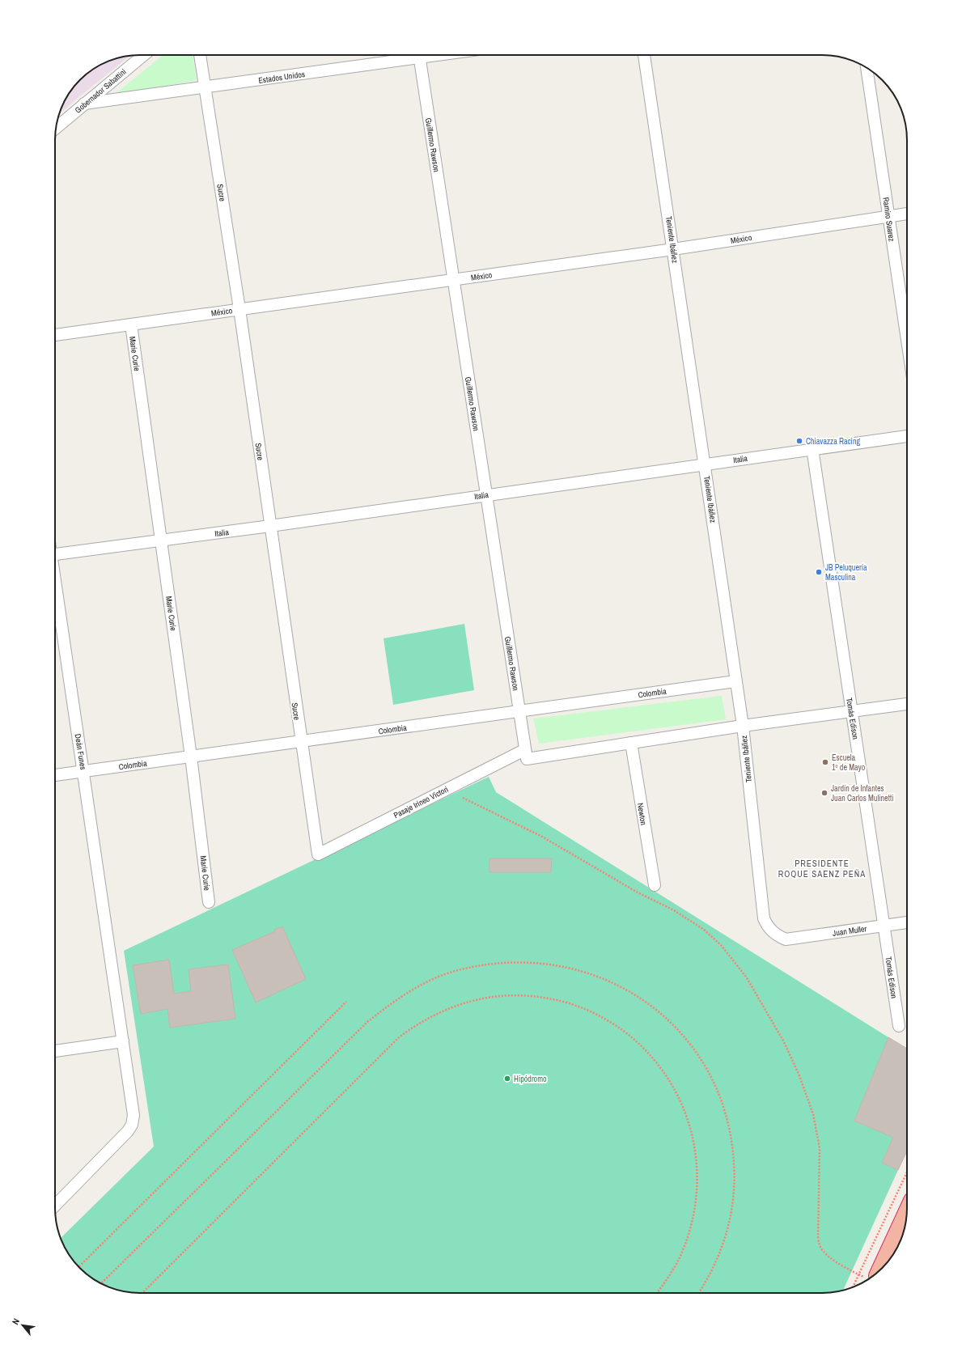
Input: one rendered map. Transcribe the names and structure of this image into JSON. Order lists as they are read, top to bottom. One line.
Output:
{"streets":{"street":["Estados Unidos","Gobernador Sabattini","Guillermo Rawson","Sucre","Ramiro Suarez","México","Teniente Ibáñez","Marie Curie","Italia","Colombia","Tomás Edison","Deán Funes","Pasaje Irineo Victori","Newton","Juan Muller"]},"crossings":[["Estados Unidos","Gobernador Sabattini"],["Estados Unidos","Sucre"],["Guillermo Rawson","México"],["Guillermo Rawson","Italia"],["Guillermo Rawson","Colombia"],["Guillermo Rawson","Pasaje Irineo Victori"],["Sucre","México"],["Sucre","Italia"],["Sucre","Colombia"],["Sucre","Pasaje Irineo Victori"],["Ramiro Suarez","México"],["México","Teniente Ibáñez"],["México","Marie Curie"],["Teniente Ibáñez","Italia"],["Teniente Ibáñez","Colombia"],["Teniente Ibáñez","Juan Muller"],["Marie Curie","Italia"],["Marie Curie","Colombia"],["Italia","Tomás Edison"],["Colombia","Deán Funes"],["Tomás Edison","Juan Muller"]],"districts":["PRESIDENTE ROQUE SAENZ PEÑA"],"places":["Chiavazza Racing","JB Peluquería Masculina","Escuela 1º de Mayo","Jardín de Infantes Juan Carlos Mulinetti","Hipódromo"],"north":"top left"}
